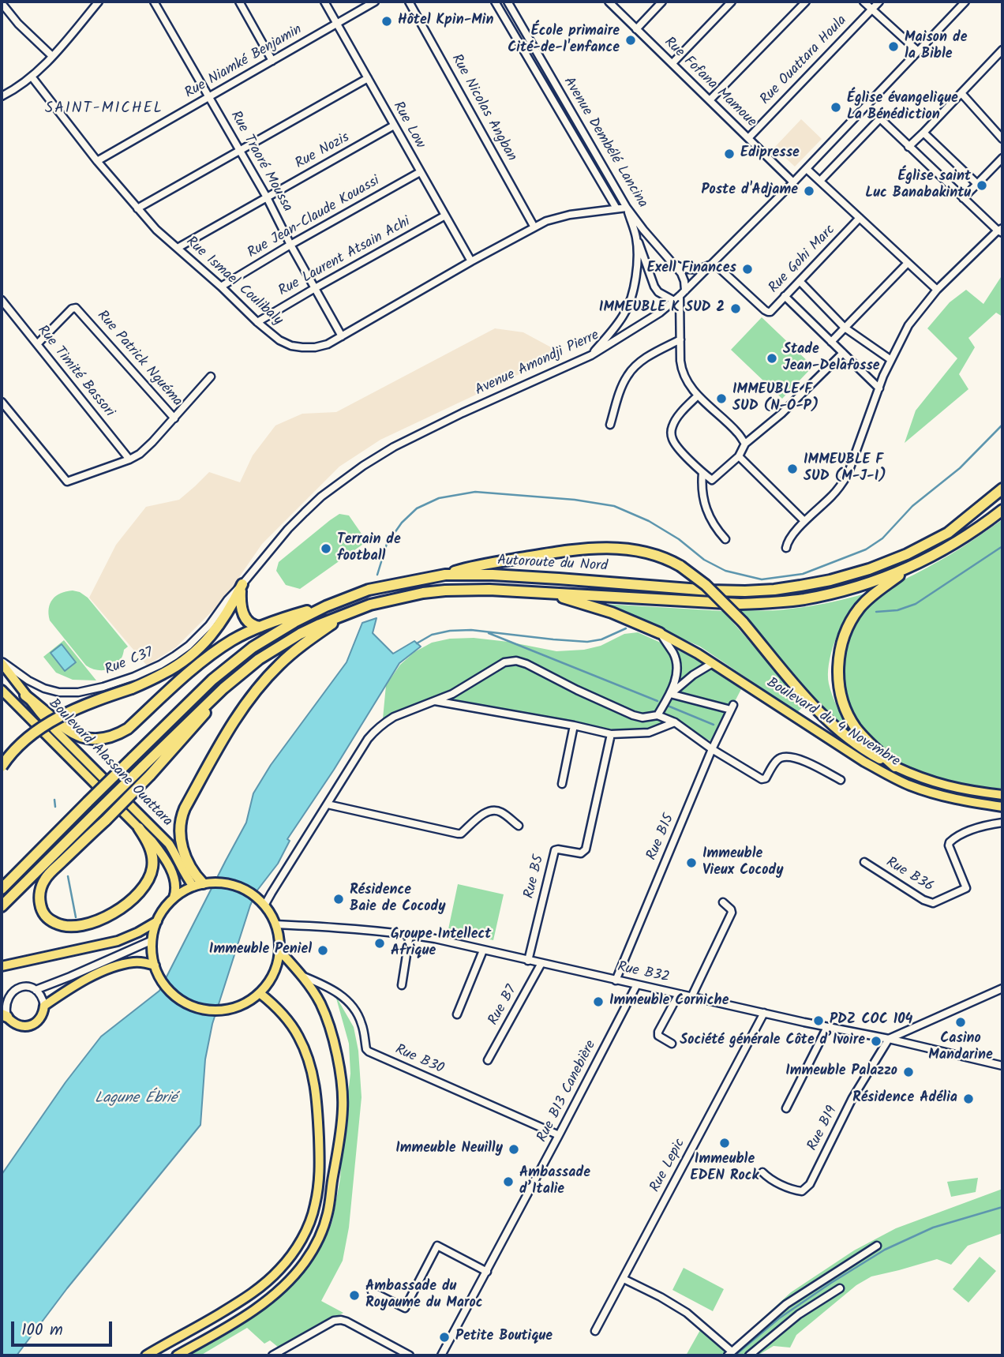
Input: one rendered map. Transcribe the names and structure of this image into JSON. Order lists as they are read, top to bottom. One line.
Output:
{"streets":{"highway":["Autoroute du Nord"],"main road":["Boulevard du 4 Novembre","Boulevard Alassane Ouattara"],"street":["Rue Ouattara Houla","Rue Niamké Benjamin","Rue Fofana Mamoue","Rue Nicolas Angban","Rue Low","Avenue Dembélé Lancina","Rue Nozis","Rue Traoré Moussa","Rue Jean-Claude Kouassi","Rue Laurent Atsain Achi","Rue Gohi Marc","Rue Ismael Coulibaly","Rue Patrick Nguéma","Avenue Amondji Pierre","Rue Timité Bassori","Rue C37","Rue B15","Rue B36","Rue B5","Rue B32","Rue B7","Rue B30","Rue B13 Canebière","Rue B19","Rue Lepic"]},"crossings":[["Rue Ouattara Houla","Rue Fofana Mamoue"],["Rue Niamké Benjamin","Rue Low"],["Rue Niamké Benjamin","Rue Traoré Moussa"],["Rue Niamké Benjamin","Rue Ismael Coulibaly"],["Rue Fofana Mamoue","Avenue Amondji Pierre"],["Rue Nicolas Angban","Rue Ismael Coulibaly"],["Rue Low","Rue Nozis"],["Rue Low","Rue Jean-Claude Kouassi"],["Rue Low","Rue Laurent Atsain Achi"],["Rue Low","Rue Ismael Coulibaly"],["Avenue Dembélé Lancina","Rue Ismael Coulibaly"],["Avenue Dembélé Lancina","Avenue Amondji Pierre"],["Rue Nozis","Rue Traoré Moussa"],["Rue Nozis","Rue Ismael Coulibaly"],["Rue Traoré Moussa","Rue Jean-Claude Kouassi"],["Rue Traoré Moussa","Rue Laurent Atsain Achi"],["Rue Traoré Moussa","Rue Ismael Coulibaly"],["Rue Jean-Claude Kouassi","Rue Ismael Coulibaly"],["Rue Laurent Atsain Achi","Rue Ismael Coulibaly"],["Rue Gohi Marc","Avenue Amondji Pierre"],["Rue Patrick Nguéma","Rue Timité Bassori"],["Avenue Amondji Pierre","Rue C37"],["Rue C37","Boulevard Alassane Ouattara"],["Boulevard Alassane Ouattara","Rue B32"],["Rue B15","Rue B32"],["Rue B5","Rue B32"],["Rue B32","Rue B7"],["Rue B32","Rue B13 Canebière"],["Rue B32","Rue B19"],["Rue B32","Rue Lepic"],["Rue B30","Rue B13 Canebière"]],"districts":["SAINT-MICHEL"],"water":["Lagune Ébrié"],"places":["Hôtel Kpin-Min","École primaire Cité-de-l'enfance","Maison de la Bible","Église évangelique La Bénédiction","Edipresse","Église saint Luc Banabakintu","Poste d'Adjame","Exell Finances","IMMEUBLE K SUD 2","Stade Jean-Delafosse","IMMEUBLE F SUD (N-O-P)","IMMEUBLE F SUD (M-J-I)","Terrain de football","Immeuble Vieux Cocody","Résidence Baie de Cocody","Groupe Intellect Afrique","Immeuble Peniel","Immeuble Corniche","PDZ COC 104","Casino Mandarine","Société générale Côte d’Ivoire","Immeuble Palazzo","Résidence Adélia","Immeuble EDEN Rock","Immeuble Neuilly","Ambassade d’Italie","Ambassade du Royaume du Maroc","Petite Boutique"],"scale_bar":"100 m"}
